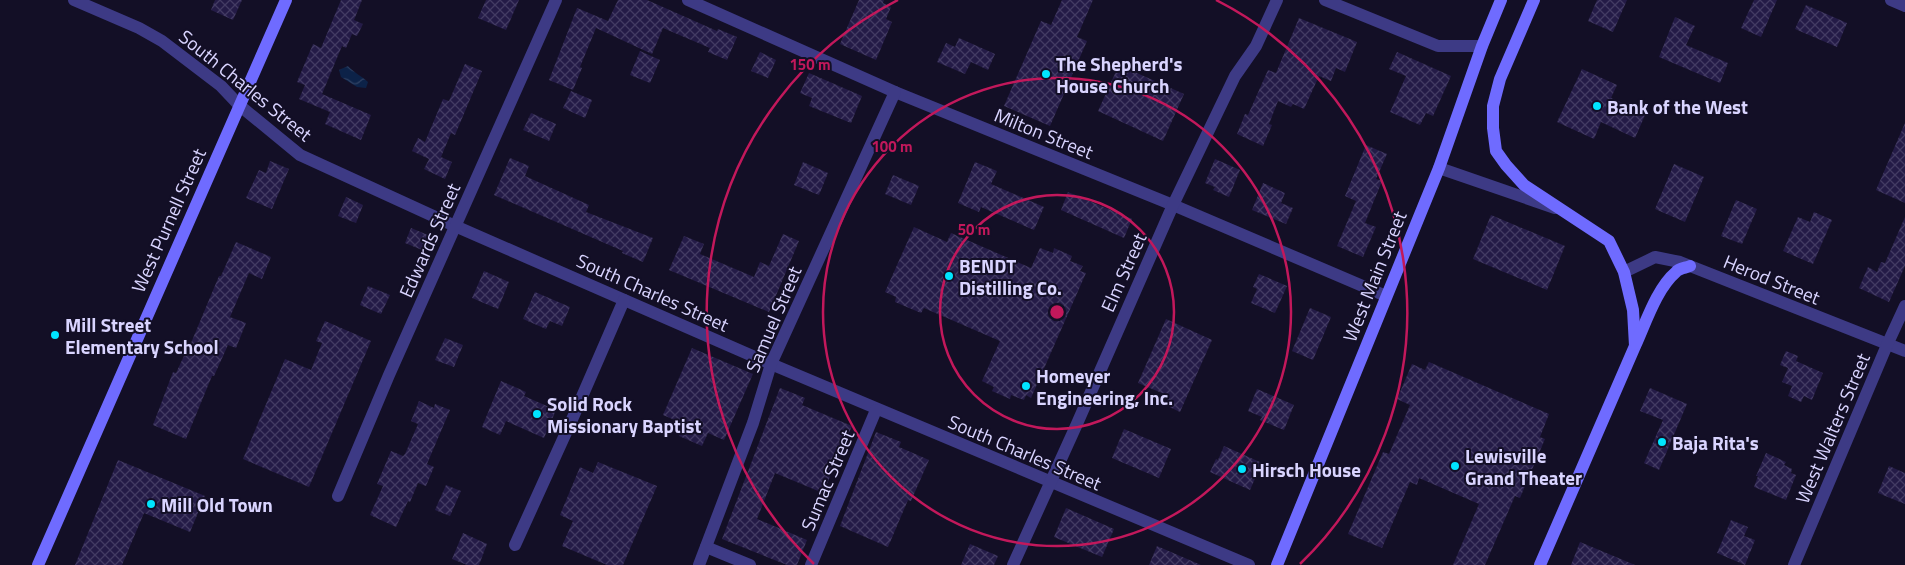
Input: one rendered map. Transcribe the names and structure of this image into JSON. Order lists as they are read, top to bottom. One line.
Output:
{"streets":{"main road":["West Purnell Street","West Main Street"],"street":["South Charles Street","Milton Street","Edwards Street","Elm Street","Herod Street","Samuel Street","West Walters Street","Sumac Street"]},"crossings":[["South Charles Street","West Purnell Street"],["South Charles Street","Edwards Street"],["South Charles Street","Elm Street"],["South Charles Street","Samuel Street"],["South Charles Street","Sumac Street"],["Milton Street","Elm Street"],["Milton Street","West Main Street"],["Milton Street","Samuel Street"],["Herod Street","West Walters Street"]],"places":["The Shepherd's House Church","Bank of the West","BENDT Distilling Co.","Mill Street Elementary School","Homeyer Engineering, Inc.","Solid Rock Missionary Baptist","Baja Rita's","Lewisville Grand Theater","Hirsch House","Mill Old Town"],"rings":["150 m","100 m","50 m"]}
